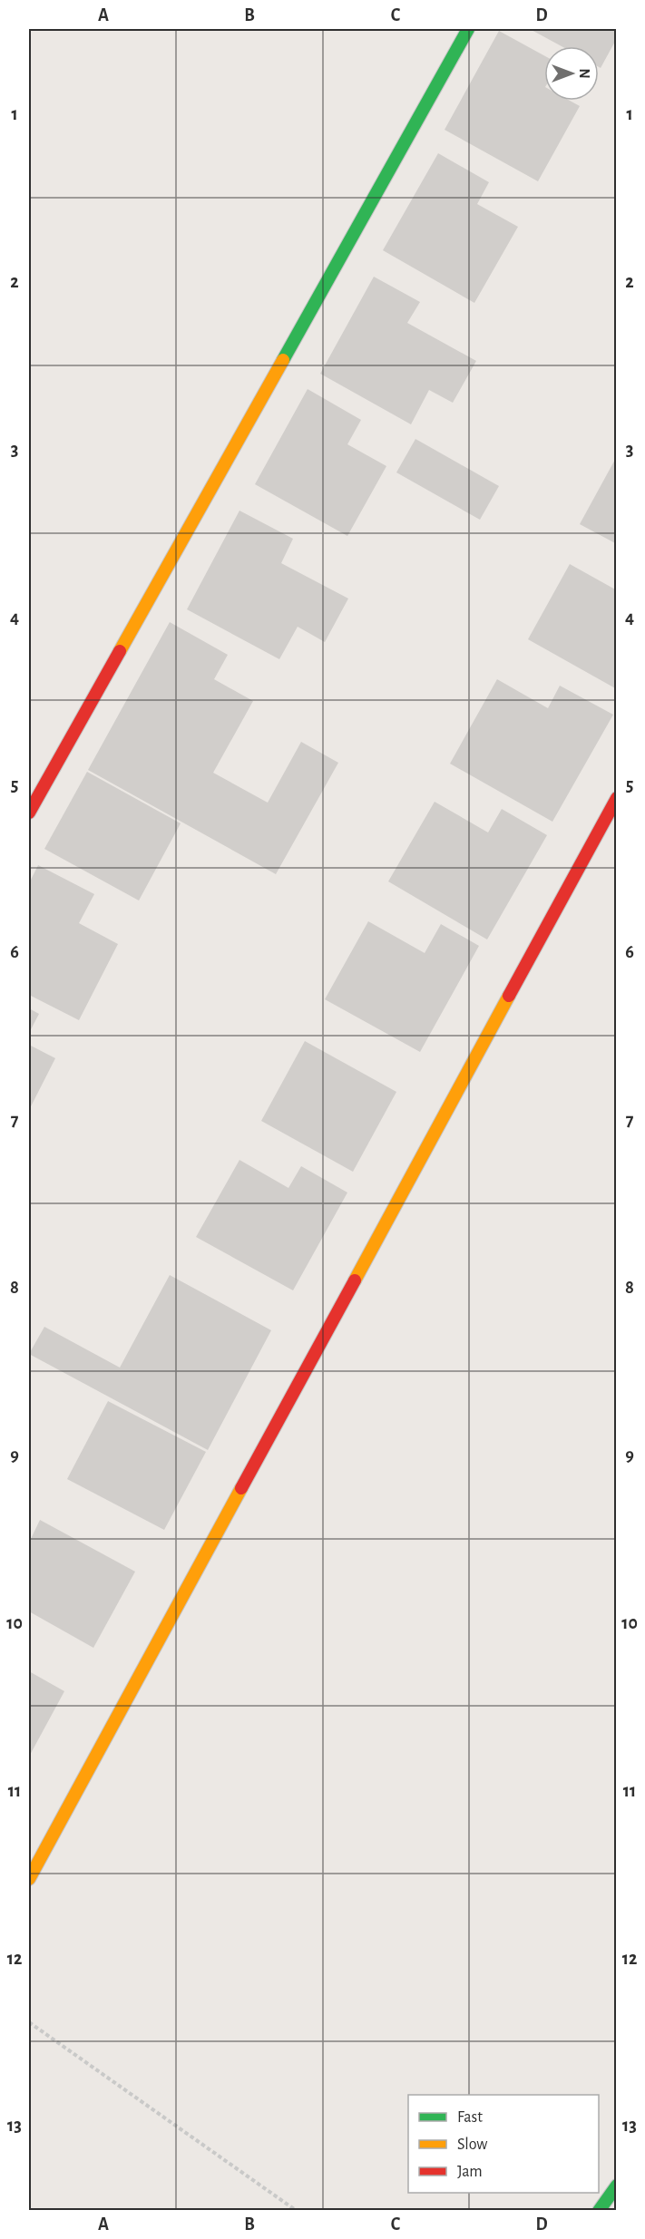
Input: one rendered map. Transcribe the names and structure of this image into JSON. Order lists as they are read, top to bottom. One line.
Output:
{"legend":["Fast","Slow","Jam"],"north":"right","grid":{"columns":["A","B","C","D"],"rows":["1","2","3","4","5","6","7","8","9","10","11","12","13"]}}
